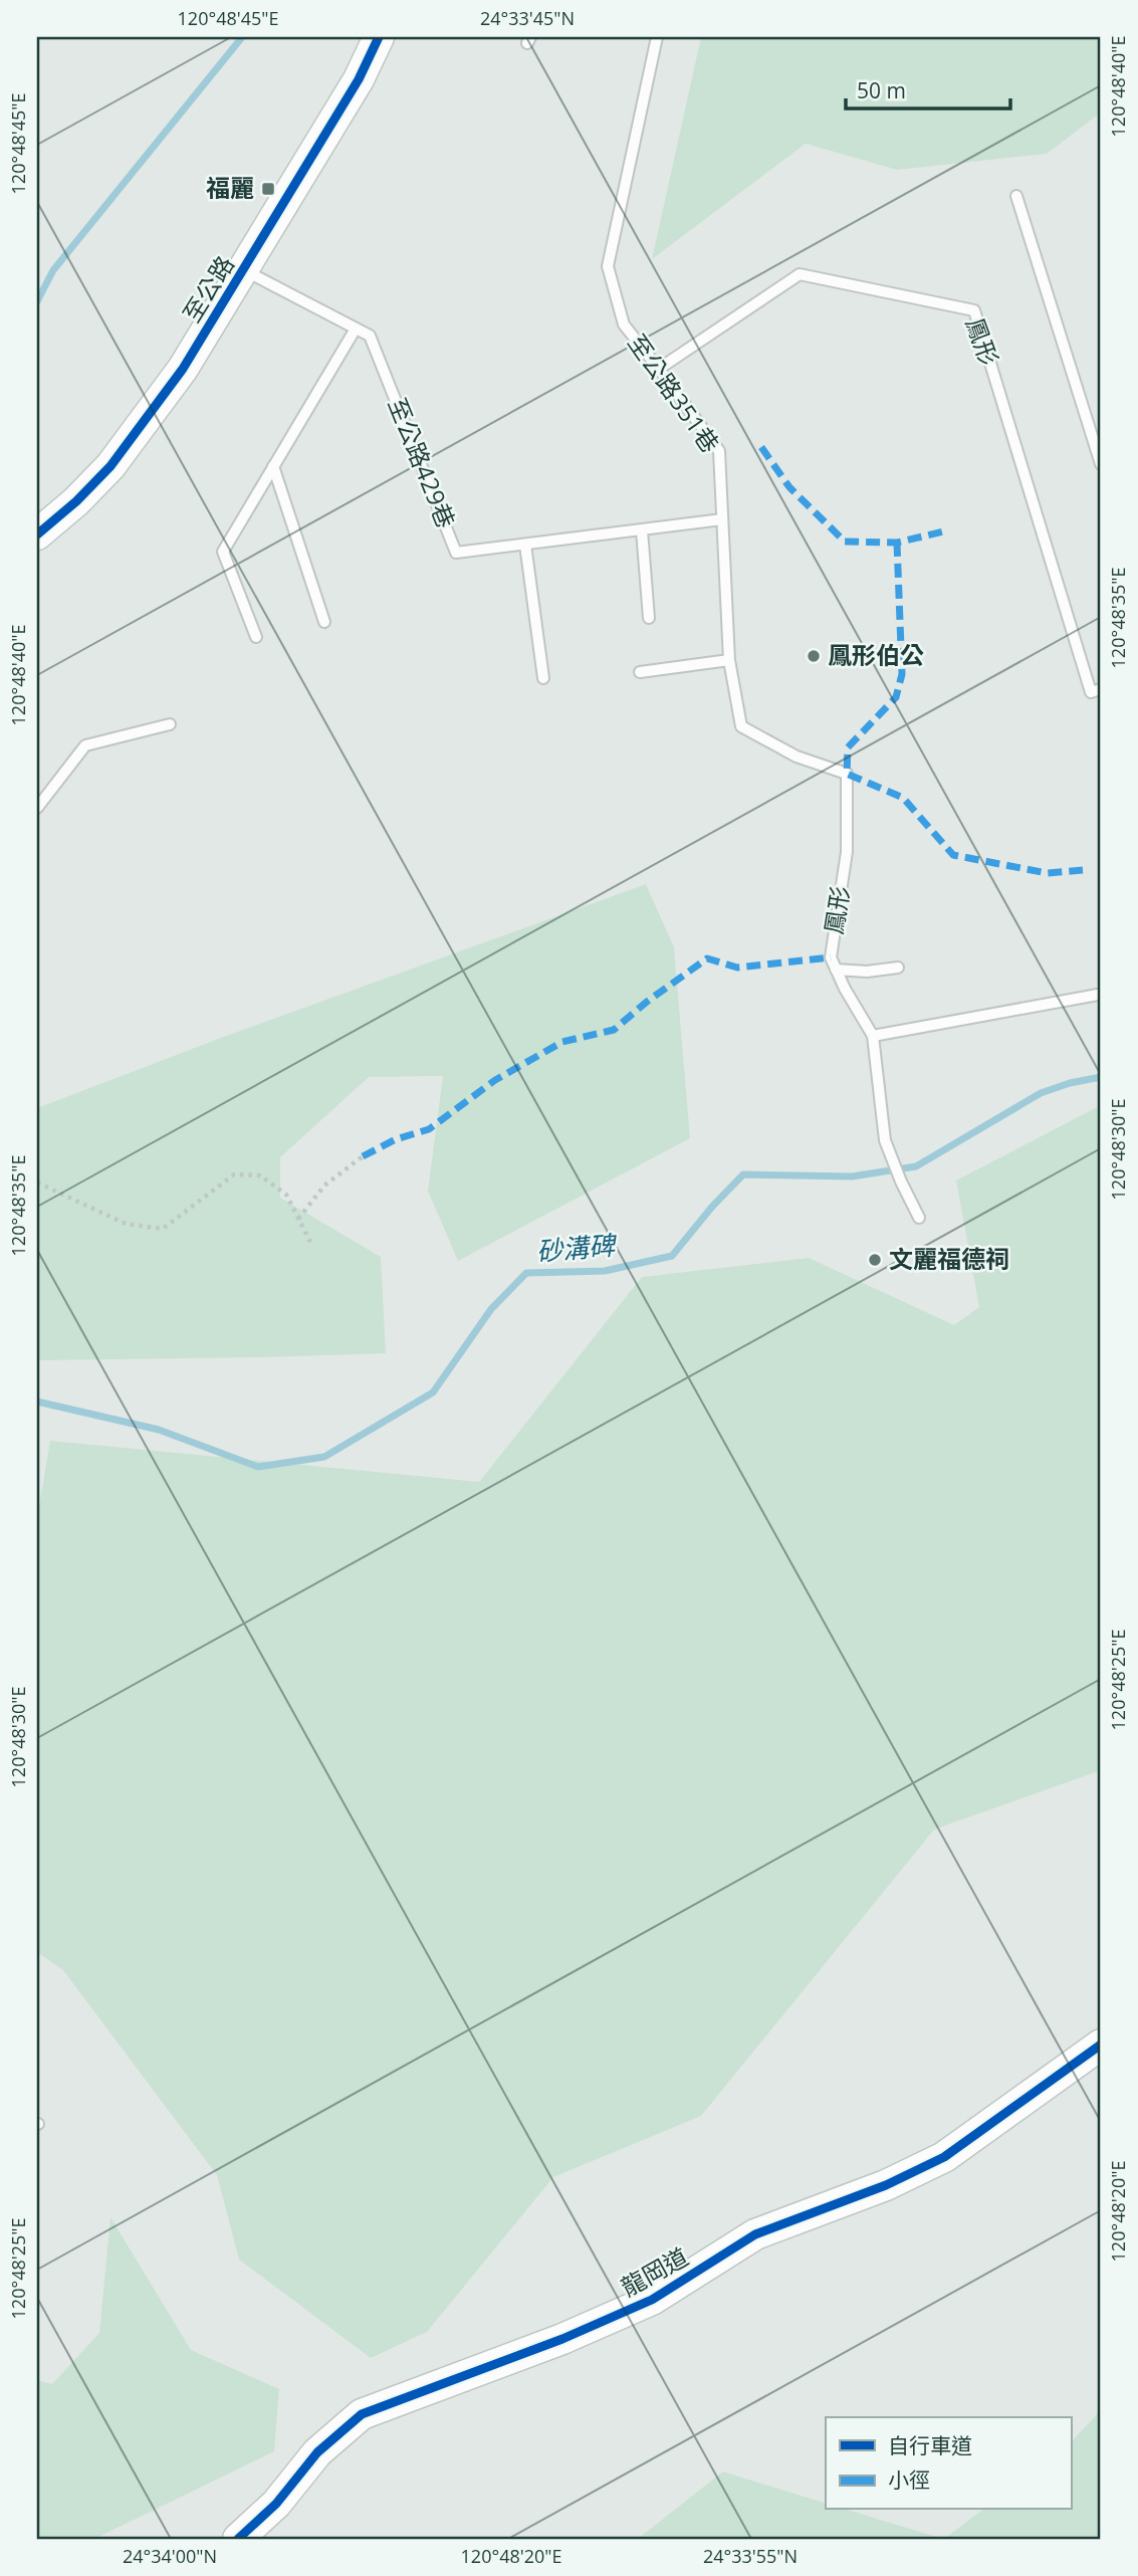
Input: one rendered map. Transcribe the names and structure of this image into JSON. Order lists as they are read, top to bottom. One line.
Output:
{"streets":{"street":["至公路","龍岡道"],"lane":["鳳形","至公路351巷","至公路429巷"]},"crossings":[["至公路","至公路429巷"],["鳳形","至公路351巷"],["至公路351巷","至公路429巷"]],"water":["砂溝碑"],"places":{"transit":["福麗"],"other":["鳳形伯公","文麗福德祠"]},"legend":["自行車道","小徑"],"scale_bar":"50 m","coordinates":["120°48'45\"E","24°33'45\"N","120°48'40\"E","120°48'35\"E","120°48'30\"E","120°48'25\"E","120°48'20\"E","24°34'00\"N","24°33'55\"N"]}
